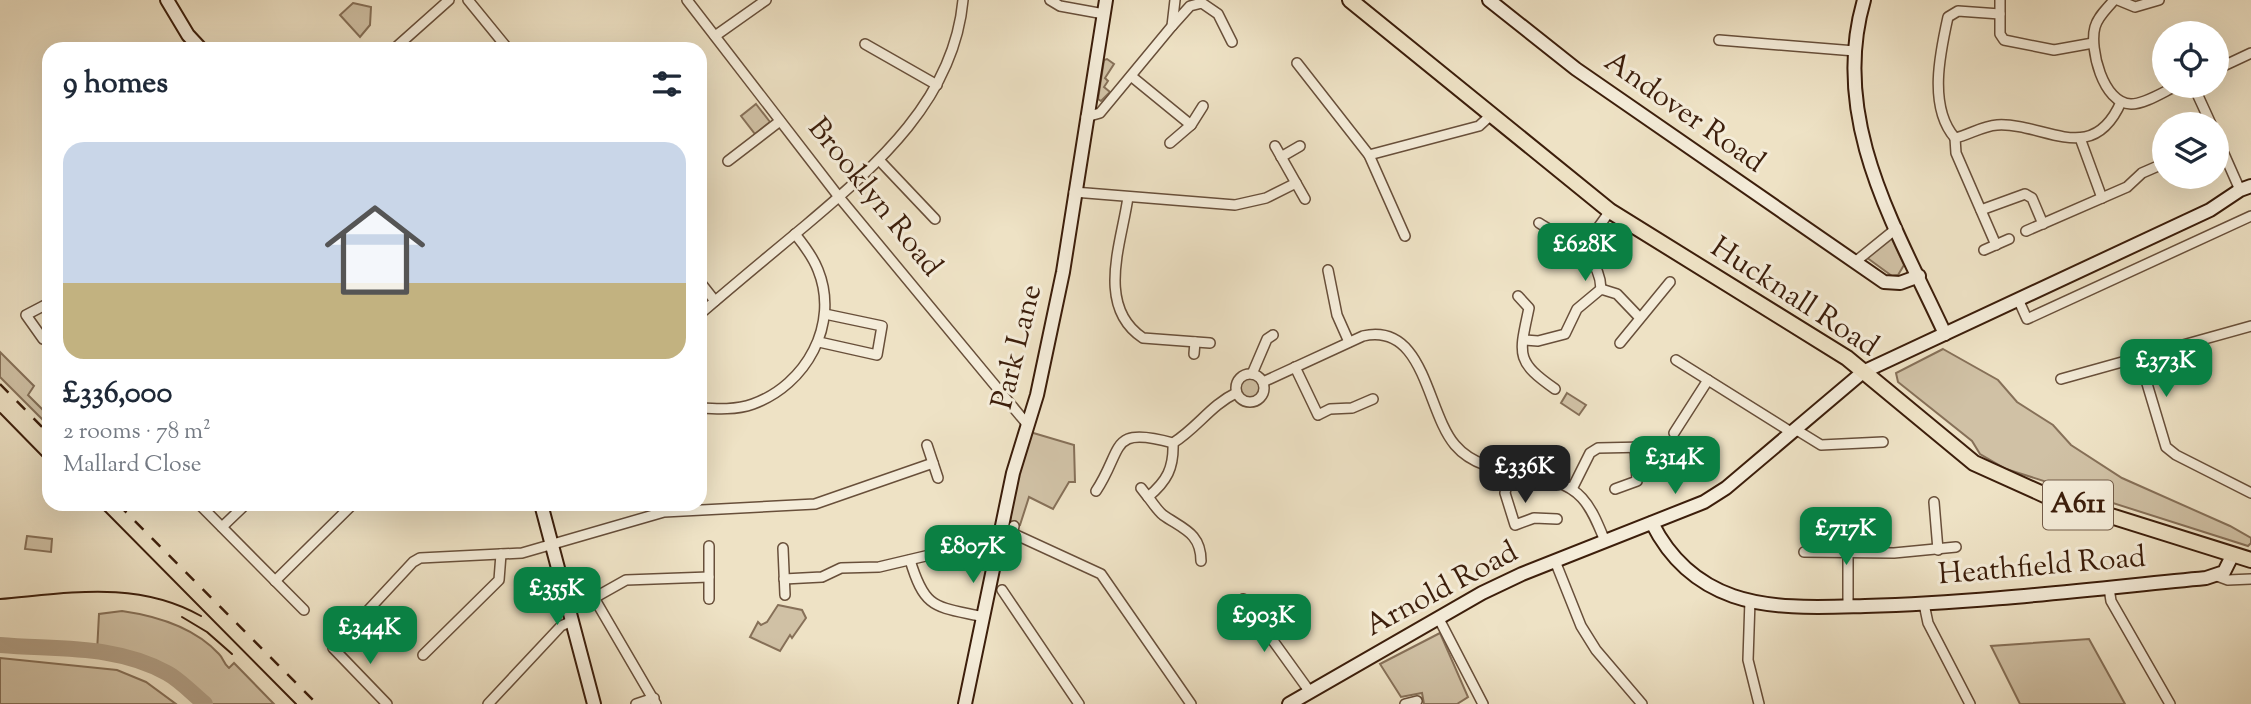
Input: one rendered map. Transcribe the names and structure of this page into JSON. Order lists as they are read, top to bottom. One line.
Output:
{"streets":{"main road":["Andover Road","Hucknall Road","Park Lane","A611","Heathfield Road","Arnold Road"],"street":["Brooklyn Road"]},"crossings":[["Brooklyn Road","Park Lane"],["Hucknall Road","Arnold Road"],["Heathfield Road","Arnold Road"]],"page":{"heading":"9 homes","list":[{"name":"£336,000","note":"2 rooms · 78 m² · Mallard Close"}],"price":["£628K","£373K","£314K","£336K","£717K","£807K","£355K","£903K","£344K"]}}
